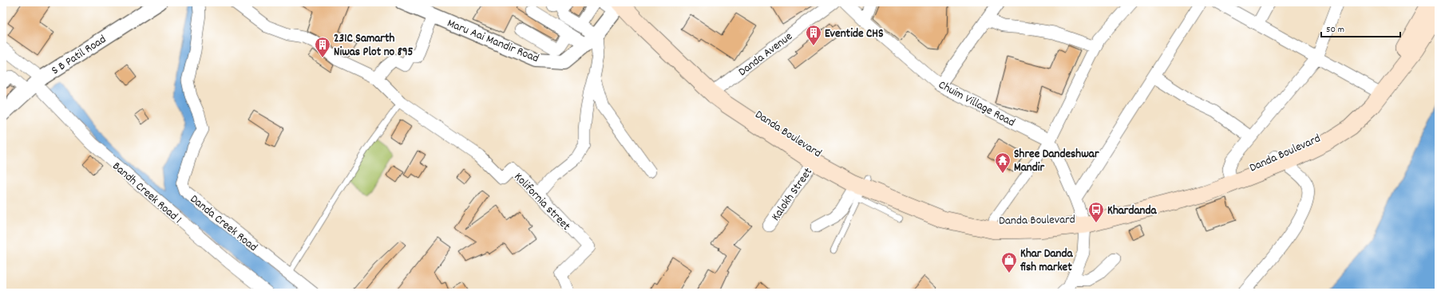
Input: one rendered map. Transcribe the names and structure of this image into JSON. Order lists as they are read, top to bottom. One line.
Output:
{"streets":{"main road":["Danda Boulevard"],"street":["Maru Aai Mandir Road","Danda Avenue","S B Patil Road","Chuim Village Road","Bandh Creek Road 1","Kalokh Street","Kolifornia street","Danda Creek Road"]},"crossings":[["S B Patil Road","Bandh Creek Road 1"]],"places":{"building":["Eventide CHS","231C Samarth Niwas Plot no 895"],"temple":["Shree Dandeshwar Mandir"],"bus stop":["Khardanda"],"shop":["Khar Danda fish market"]},"scale_bar":"50 m"}
